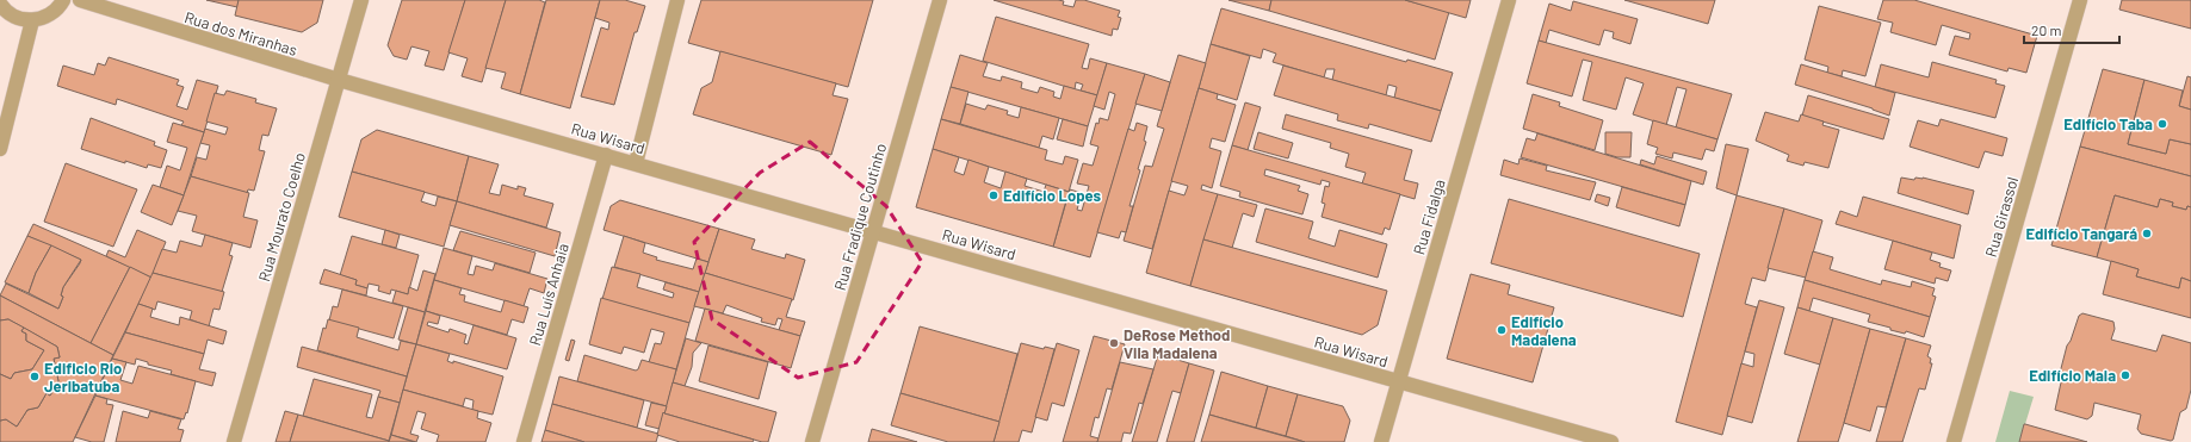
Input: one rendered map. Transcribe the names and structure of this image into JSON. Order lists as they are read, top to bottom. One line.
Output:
{"streets":{"street":["Rua dos Miranhas","Rua Wisard","Rua Mourato Coelho","Rua Fradique Coutinho","Rua Fidalga","Rua Girassol","Rua Luís Anhaia"]},"crossings":[["Rua dos Miranhas","Rua Wisard"],["Rua dos Miranhas","Rua Mourato Coelho"],["Rua Wisard","Rua Mourato Coelho"],["Rua Wisard","Rua Fradique Coutinho"],["Rua Wisard","Rua Fidalga"],["Rua Wisard","Rua Luís Anhaia"]],"places":["Edifício Taba","Edifício Lopes","Edifício Tangará","Edifício Madalena","DeRose Method Vila Madalena","Edifício Maia","Edificio Rio Jeribatuba"],"scale_bar":"20 m"}
